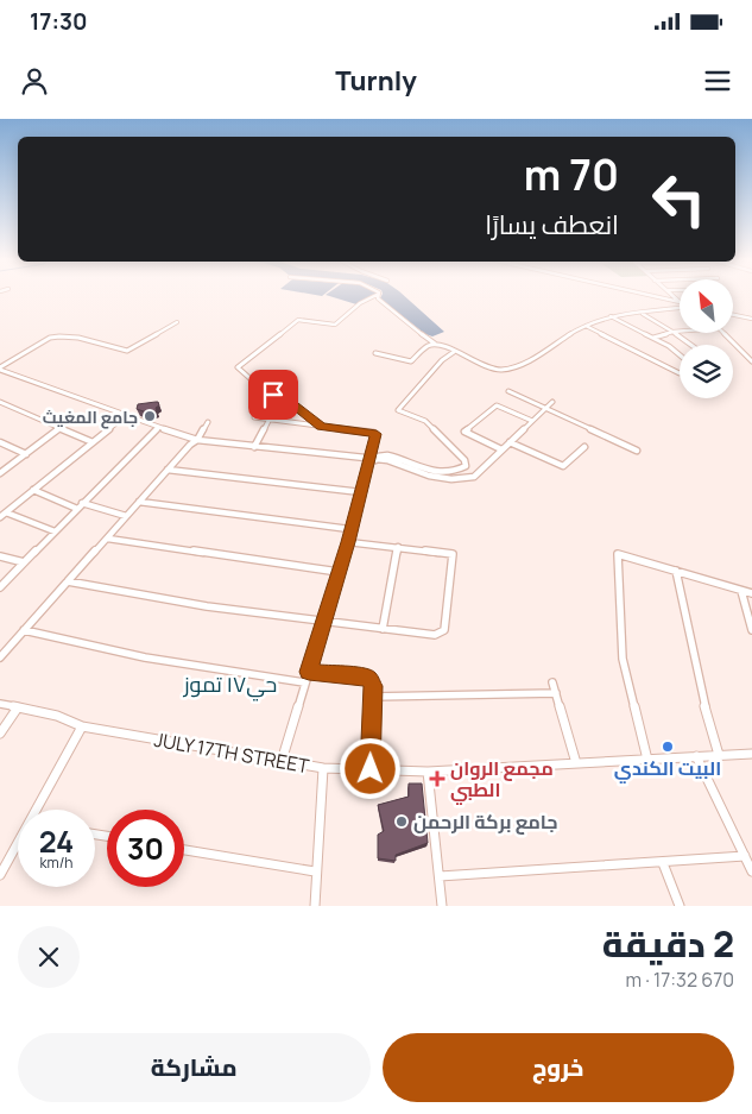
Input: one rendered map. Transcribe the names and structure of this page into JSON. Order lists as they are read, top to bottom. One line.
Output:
{"streets":{"street":["JULY 17TH STREET"]},"districts":["حي۱۷ تموز"],"places":{"other":["جامع المغيث","البيت الكندي","جامع بركة الرحمن"],"health":["مجمع الروان الطبي"]},"north":"top left","page":{"status":"17:30","header":"Turnly","turn":["70 m","انعطف يسارًا"],"speed":"24 km/h","limit":"30","heading":["2 دقيقة","670 m · 17:32"],"buttons":["خروج","مشاركة"]}}
